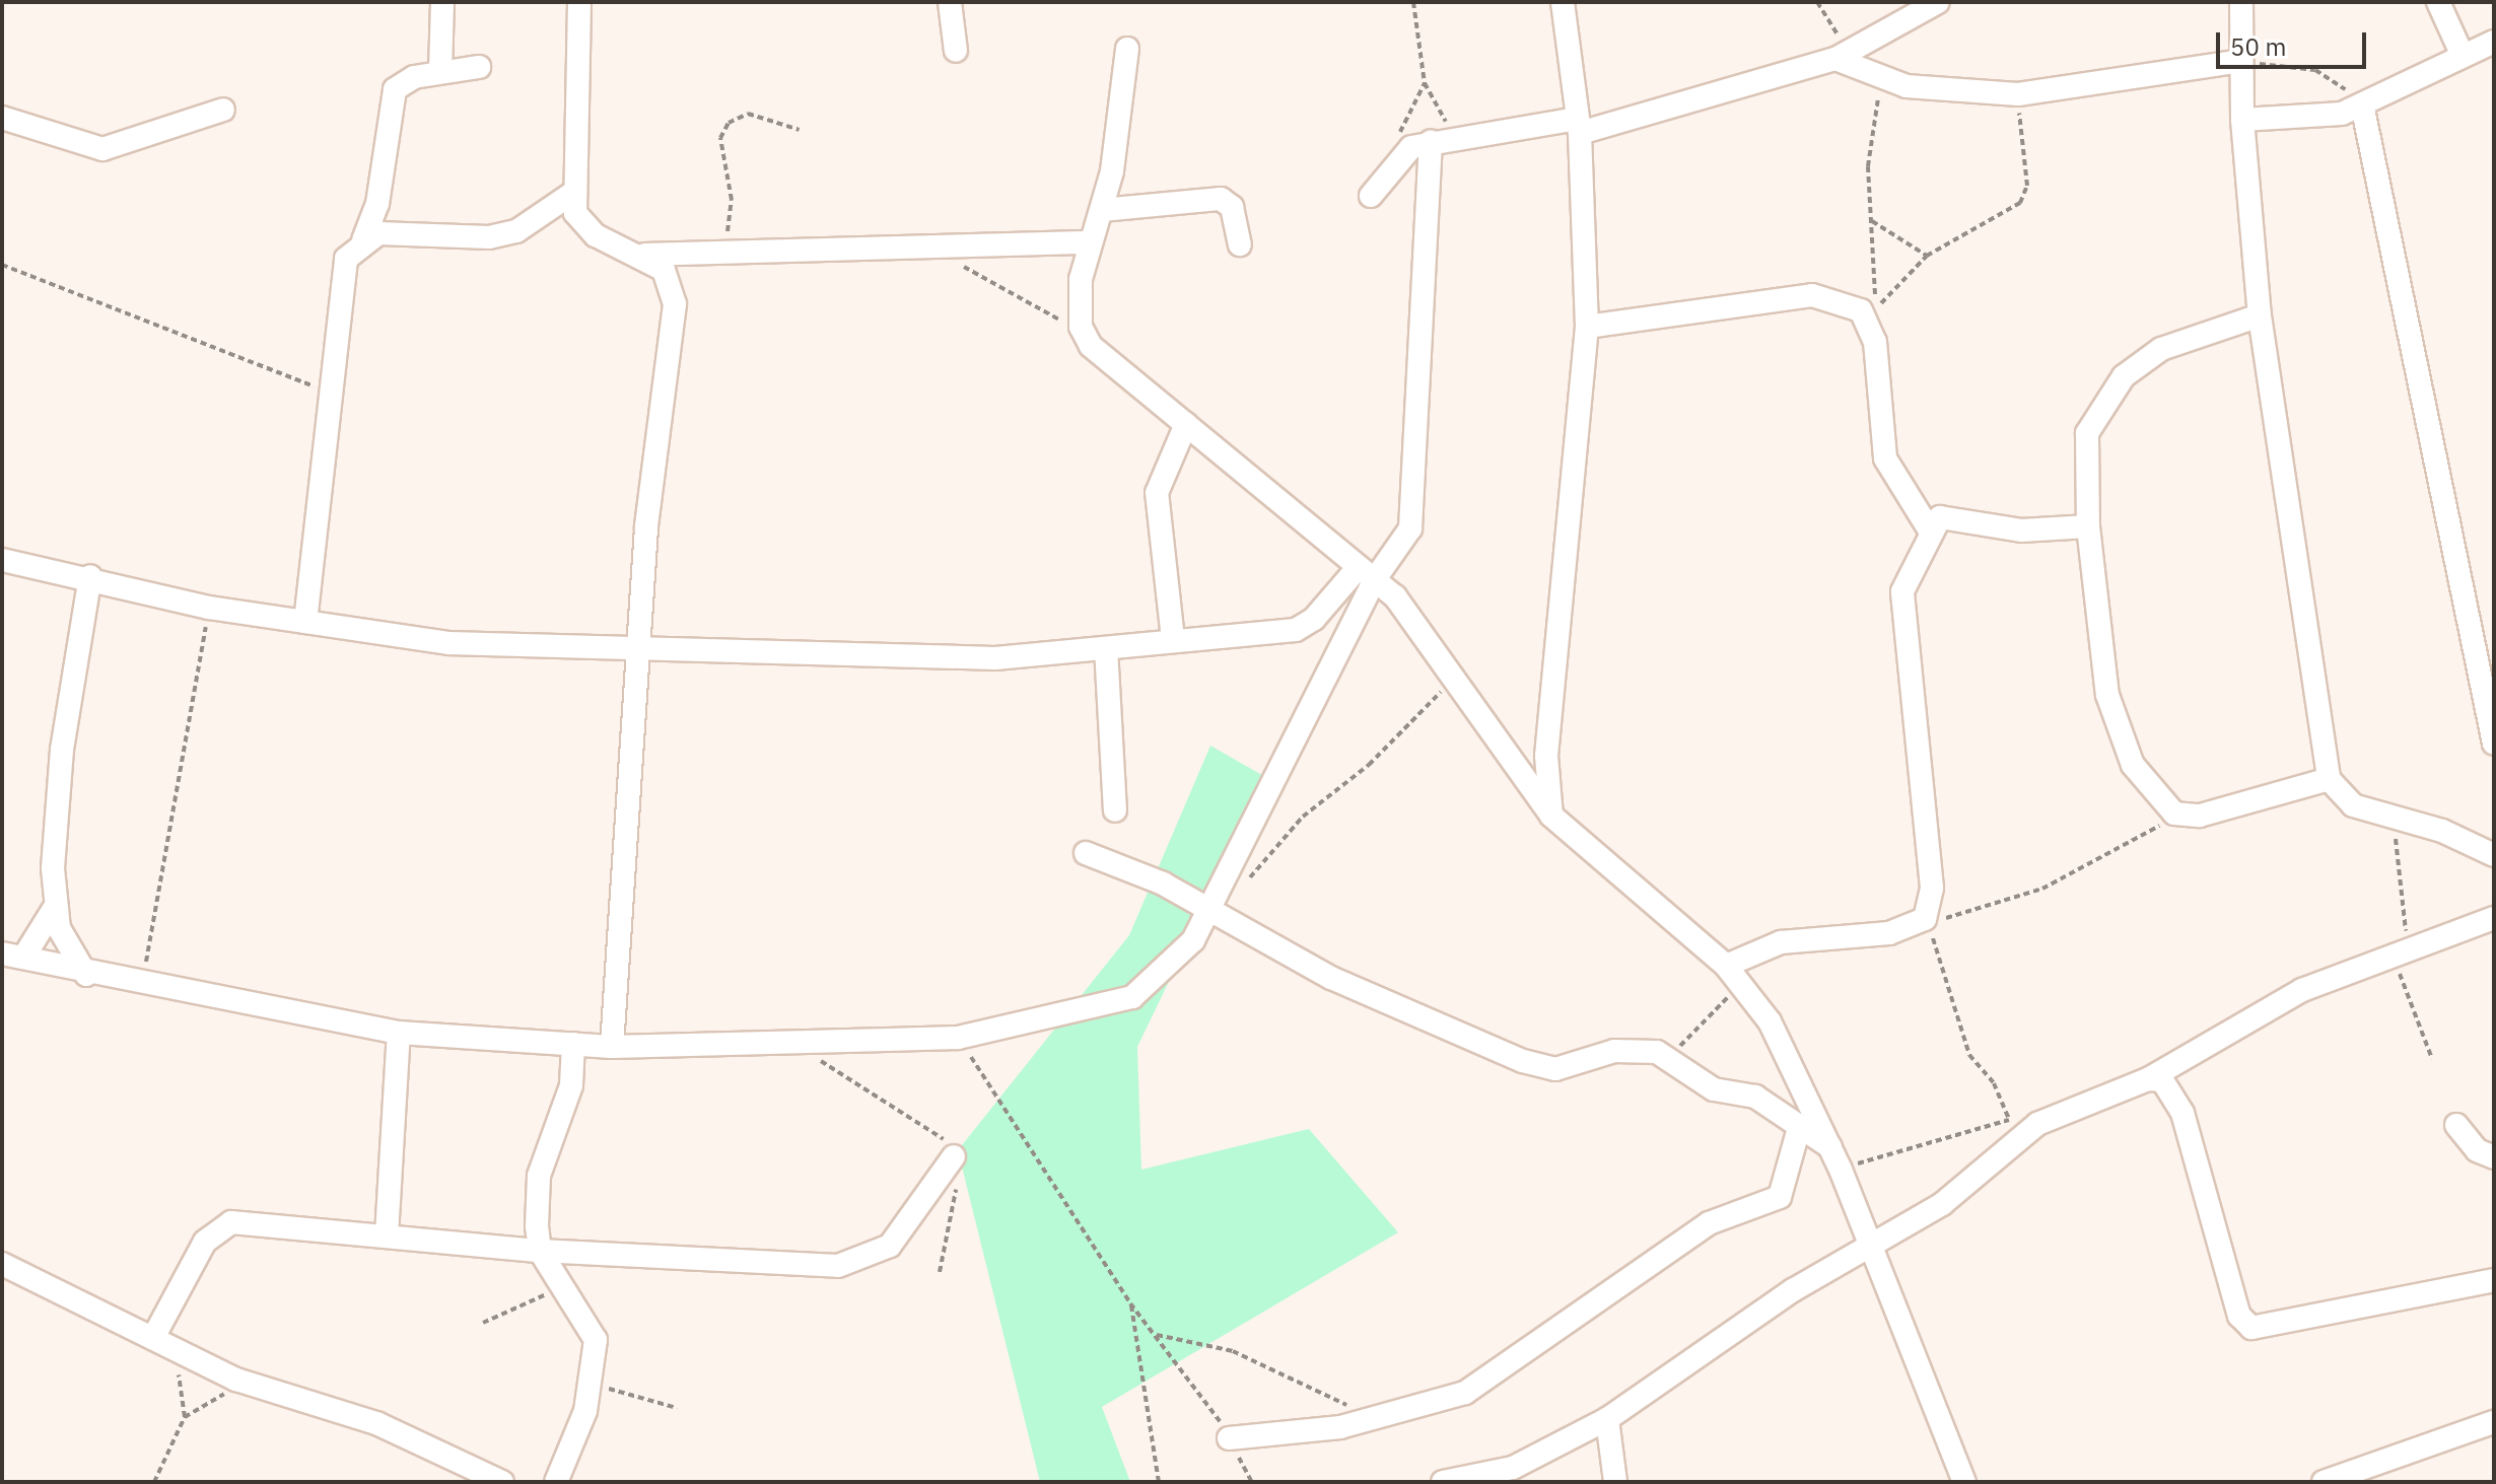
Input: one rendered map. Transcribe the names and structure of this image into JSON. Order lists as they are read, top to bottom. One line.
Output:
{"scale_bar":"50 m"}
